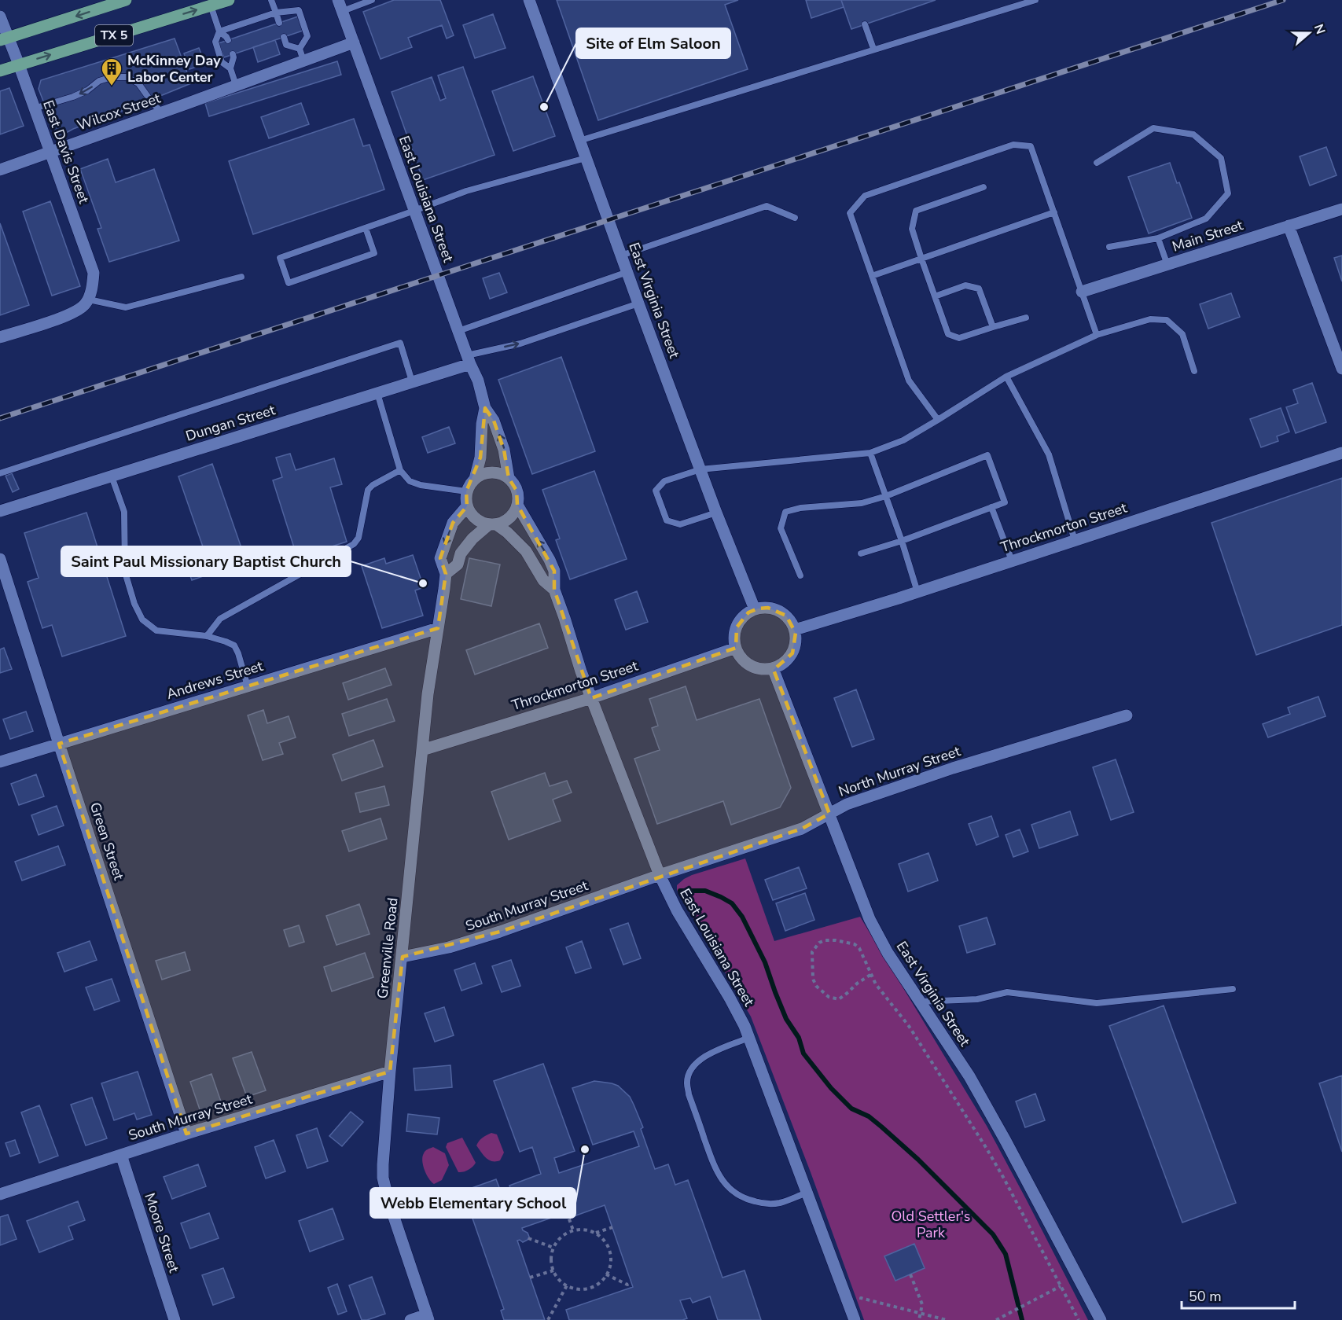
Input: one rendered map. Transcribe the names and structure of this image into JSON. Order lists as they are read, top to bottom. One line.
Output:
{"streets":{"main road":["TX 5"],"street":["Wilcox Street","East Davis Street","East Louisiana Street","Main Street","East Virginia Street","Dungan Street","Throckmorton Street","Andrews Street","North Murray Street","Green Street","South Murray Street","Greenville Road","Moore Street"]},"crossings":[["TX 5","East Davis Street"],["Wilcox Street","East Davis Street"],["Wilcox Street","East Louisiana Street"],["East Louisiana Street","Dungan Street"],["East Louisiana Street","Throckmorton Street"],["East Louisiana Street","North Murray Street"],["East Louisiana Street","South Murray Street"],["East Louisiana Street","Greenville Road"],["East Virginia Street","Throckmorton Street"],["East Virginia Street","North Murray Street"],["Throckmorton Street","Greenville Road"],["Andrews Street","Green Street"],["Andrews Street","Greenville Road"],["North Murray Street","South Murray Street"],["Green Street","South Murray Street"],["South Murray Street","Greenville Road"],["South Murray Street","Moore Street"]],"parks":["Old Settler's Park"],"places":{"building":["McKinney Day Labor Center"],"other":["Site of Elm Saloon","Saint Paul Missionary Baptist Church","Webb Elementary School"]},"scale_bar":"50 m","north":"right"}
